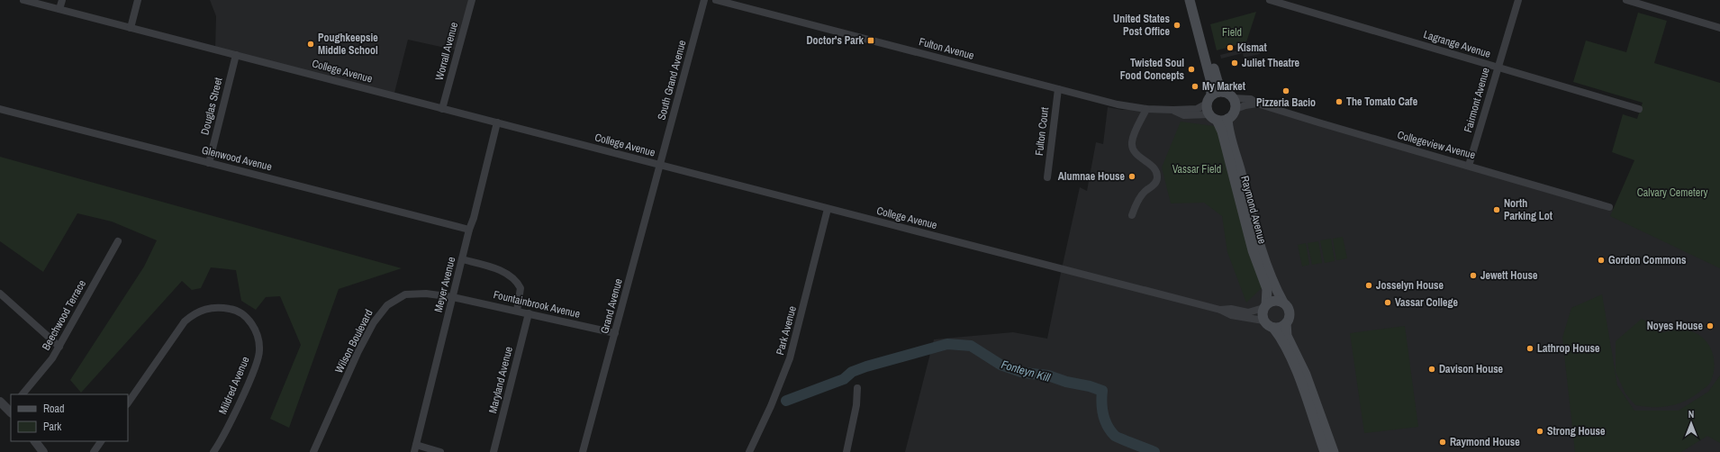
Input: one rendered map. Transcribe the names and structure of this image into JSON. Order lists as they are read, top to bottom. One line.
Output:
{"streets":{"main road":["Raymond Avenue"],"street":["Lagrange Avenue","Fulton Avenue","Worrall Avenue","College Avenue","South Grand Avenue","Fairmont Avenue","Douglas Street","Fulton Court","Collegeview Avenue","Glenwood Avenue","Meyer Avenue","Fountainbrook Avenue","Grand Avenue","Beechwood Terrace","Park Avenue","Wilson Boulevard","Maryland Avenue","Mildred Avenue"]},"crossings":[["Lagrange Avenue","Fairmont Avenue"],["Fulton Avenue","Fulton Court"],["Fulton Avenue","Collegeview Avenue"],["Fulton Avenue","Raymond Avenue"],["Worrall Avenue","College Avenue"],["College Avenue","South Grand Avenue"],["College Avenue","Douglas Street"],["College Avenue","Raymond Avenue"],["College Avenue","Meyer Avenue"],["College Avenue","Grand Avenue"],["College Avenue","Park Avenue"],["South Grand Avenue","Grand Avenue"],["Fairmont Avenue","Collegeview Avenue"],["Douglas Street","Glenwood Avenue"],["Collegeview Avenue","Raymond Avenue"],["Glenwood Avenue","Meyer Avenue"],["Meyer Avenue","Fountainbrook Avenue"],["Meyer Avenue","Wilson Boulevard"],["Fountainbrook Avenue","Grand Avenue"],["Fountainbrook Avenue","Wilson Boulevard"],["Fountainbrook Avenue","Maryland Avenue"]],"water":["Fonteyn Kill"],"parks":["Field","Vassar Field","Calvary Cemetery"],"places":{"other":["United States Post Office","Poughkeepsie Middle School","Kismat","Juliet Theatre","Twisted Soul Food Concepts","My Market","Pizzeria Bacio","The Tomato Cafe","Alumnae House","North Parking Lot","Gordon Commons","Jewett House","Josselyn House","Vassar College","Noyes House","Lathrop House","Davison House","Strong House","Raymond House"],"transit":["Doctor's Park"]},"legend":["Road","Park"],"north":"top"}
